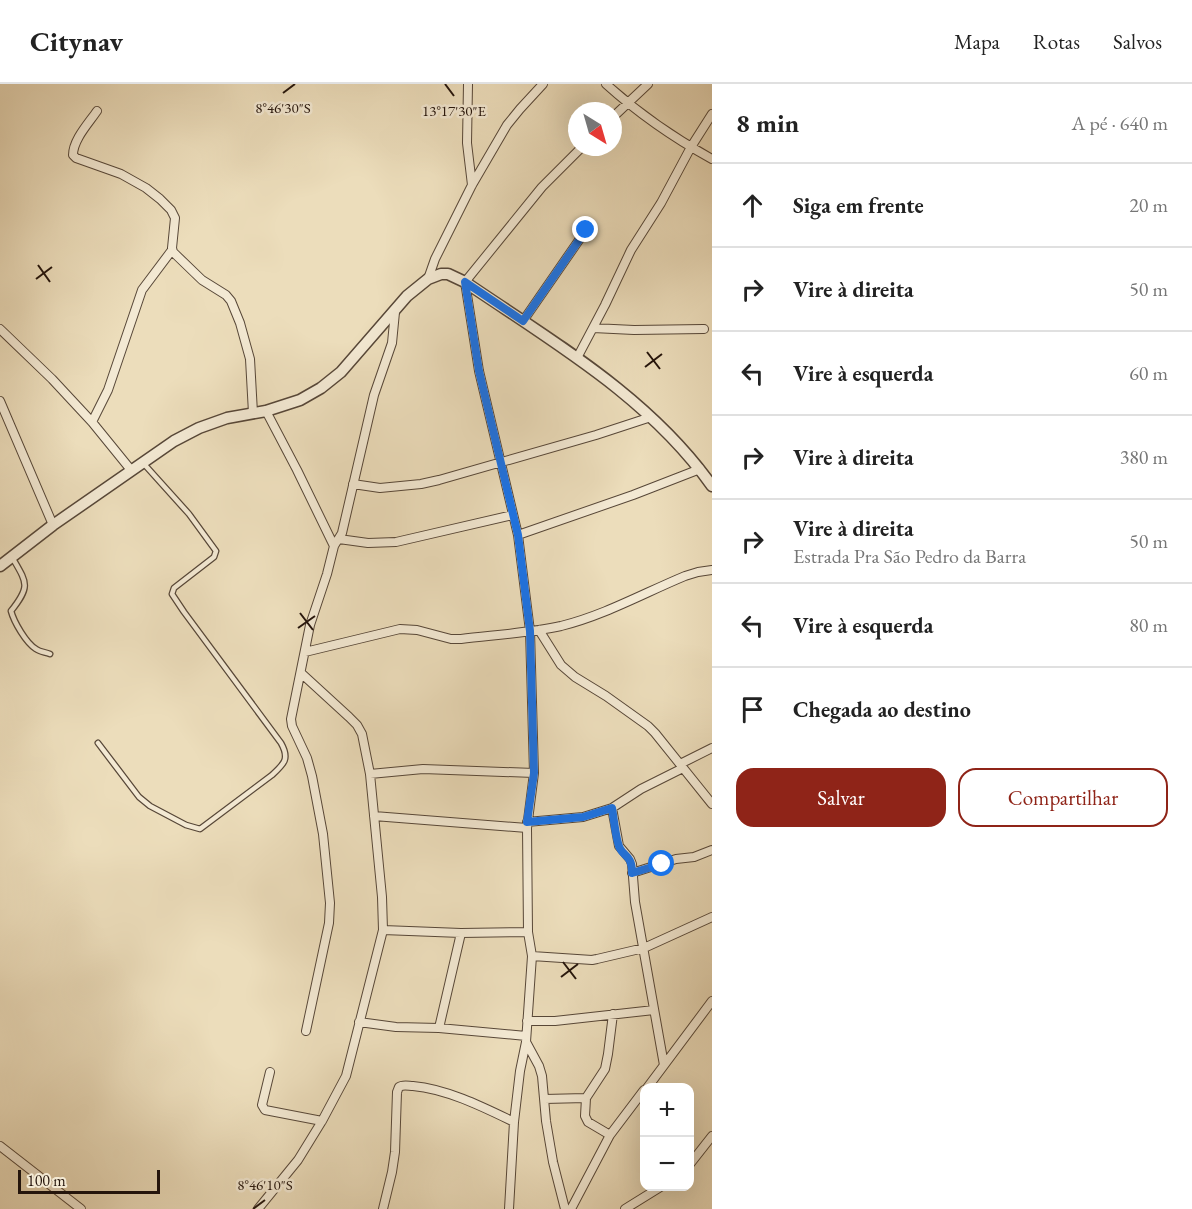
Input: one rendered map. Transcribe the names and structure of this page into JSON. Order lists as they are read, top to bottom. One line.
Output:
{"scale_bar":"100 m","north":"bottom right","page":{"header":"Citynav","nav":["Mapa","Rotas","Salvos"],"heading":["8 min","A pé · 640 m"],"list":[["Siga em frente","20 m"],["Vire à direita","50 m"],["Vire à esquerda","60 m"],["Vire à direita","380 m"],["Vire à direita","Estrada Pra São Pedro da Barra","50 m"],["Vire à esquerda","80 m"],"Chegada ao destino"],"buttons":["Salvar","Compartilhar"],"map_buttons":["+","−"],"scale":"100 m"},"coordinates":["8°46'30\"S","13°17'30\"E","8°46'10\"S"]}
